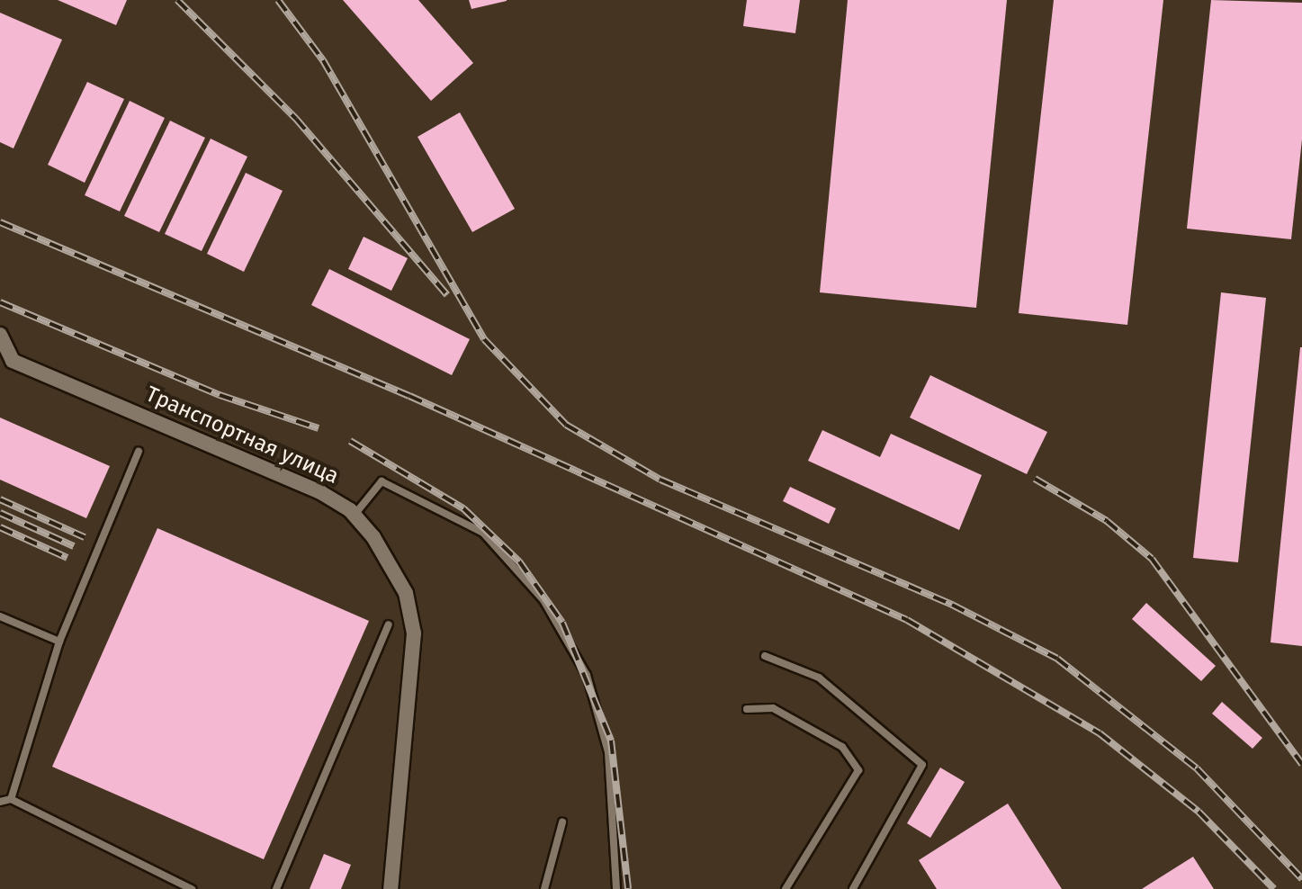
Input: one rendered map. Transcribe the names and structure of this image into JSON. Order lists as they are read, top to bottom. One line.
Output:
{"streets":{"street":["Транспортная улица"]}}
